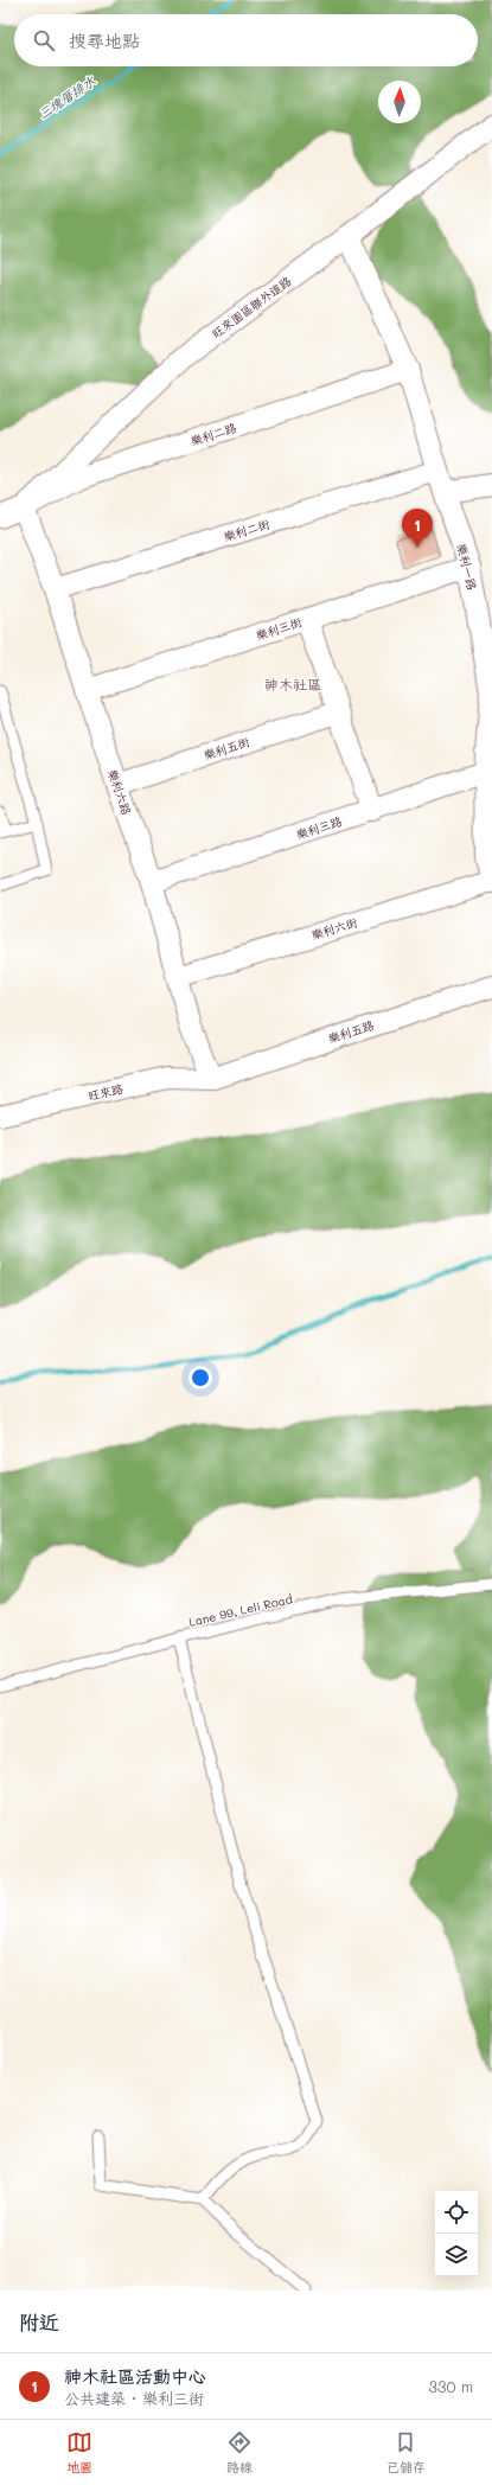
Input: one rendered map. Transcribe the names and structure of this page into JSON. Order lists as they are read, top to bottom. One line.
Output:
{"streets":{"street":["旺來園區聯外道路","樂利二路","樂利二街","樂利一路","樂利三街","樂利五街","樂利六路","樂利三路","樂利六街","樂利五路","旺來路"],"lane":["Lane 99, Leli Road"]},"crossings":[["旺來園區聯外道路","樂利二路"],["旺來園區聯外道路","樂利一路"],["旺來園區聯外道路","樂利六路"],["樂利二路","樂利一路"],["樂利二路","樂利六路"],["樂利二街","樂利一路"],["樂利二街","樂利六路"],["樂利一路","樂利三街"],["樂利一路","樂利三路"],["樂利一路","樂利六街"],["樂利三街","樂利六路"],["樂利五街","樂利六路"],["樂利六路","樂利三路"],["樂利六路","樂利六街"],["樂利六路","樂利五路"],["樂利六路","旺來路"],["樂利五路","旺來路"]],"districts":["神木社區"],"water":["三塊厝排水"],"north":"top","page":{"search":"搜尋地點","pins":"1","heading":"附近","list":[{"mark":"1","name":"神木社區活動中心","note":"公共建築 · 樂利三街","value":"330 m"}],"nav":["地圖","路線","已儲存"]}}
